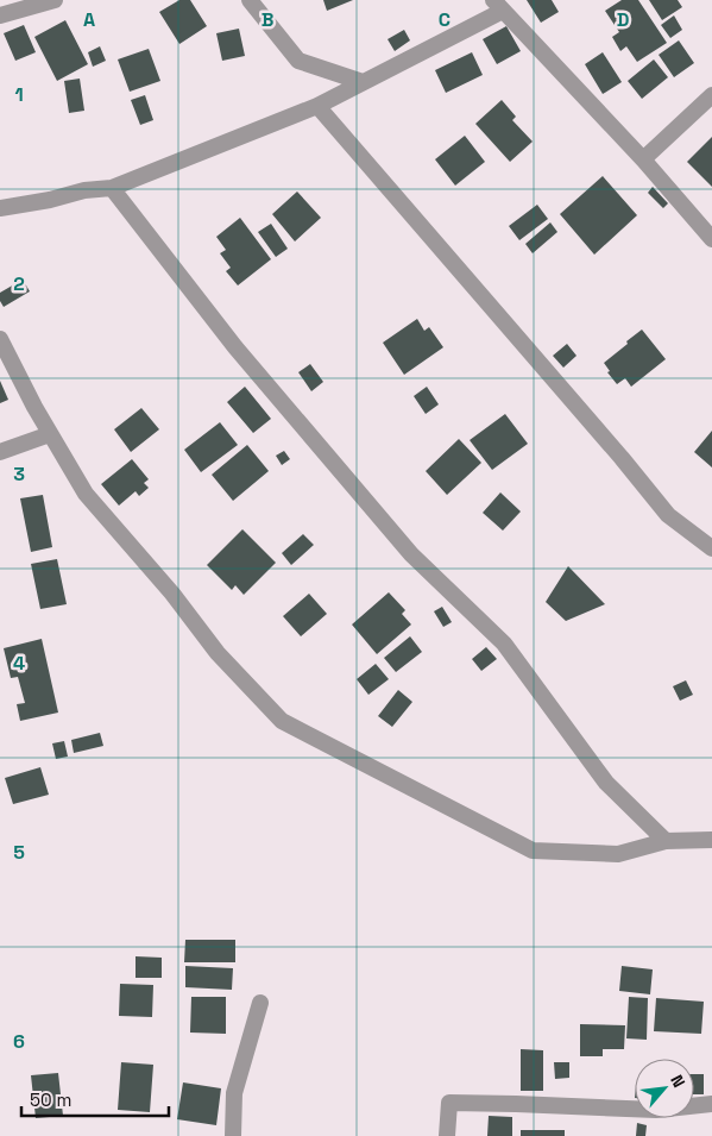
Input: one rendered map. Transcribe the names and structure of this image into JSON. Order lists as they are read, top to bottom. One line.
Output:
{"scale_bar":"50 m","north":"top right","grid":{"columns":["A","B","C","D"],"rows":["1","2","3","4","5","6"]}}
